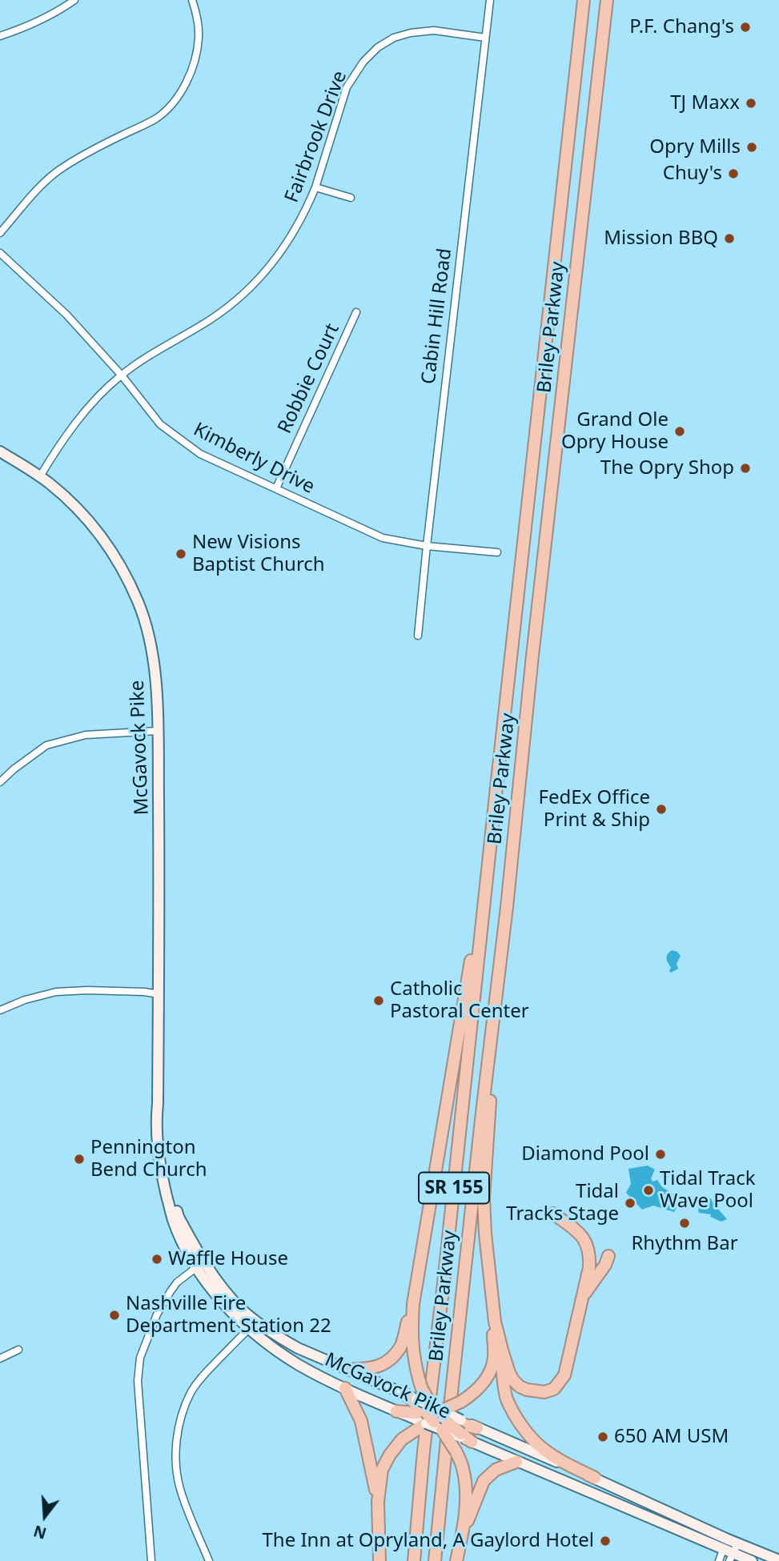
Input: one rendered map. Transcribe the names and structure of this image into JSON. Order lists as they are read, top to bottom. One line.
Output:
{"streets":{"highway":["Briley Parkway","SR 155"],"main road":["McGavock Pike"],"street":["Fairbrook Drive","Cabin Hill Road","Robbie Court","Kimberly Drive"]},"crossings":[["Fairbrook Drive","Cabin Hill Road"],["Fairbrook Drive","Kimberly Drive"],["Fairbrook Drive","McGavock Pike"],["Cabin Hill Road","Kimberly Drive"],["Robbie Court","Kimberly Drive"]],"places":["P.F. Chang's","TJ Maxx","Opry Mills","Chuy's","Mission BBQ","Grand Ole Opry House","The Opry Shop","New Visions Baptist Church","FedEx Office Print & Ship","Catholic Pastoral Center","Diamond Pool","Pennington Bend Church","Tidal Track Wave Pool","Tidal Tracks Stage","Rhythm Bar","Waffle House","Nashville Fire Department Station 22","650 AM USM","The Inn at Opryland, A Gaylord Hotel"],"north":"bottom"}
